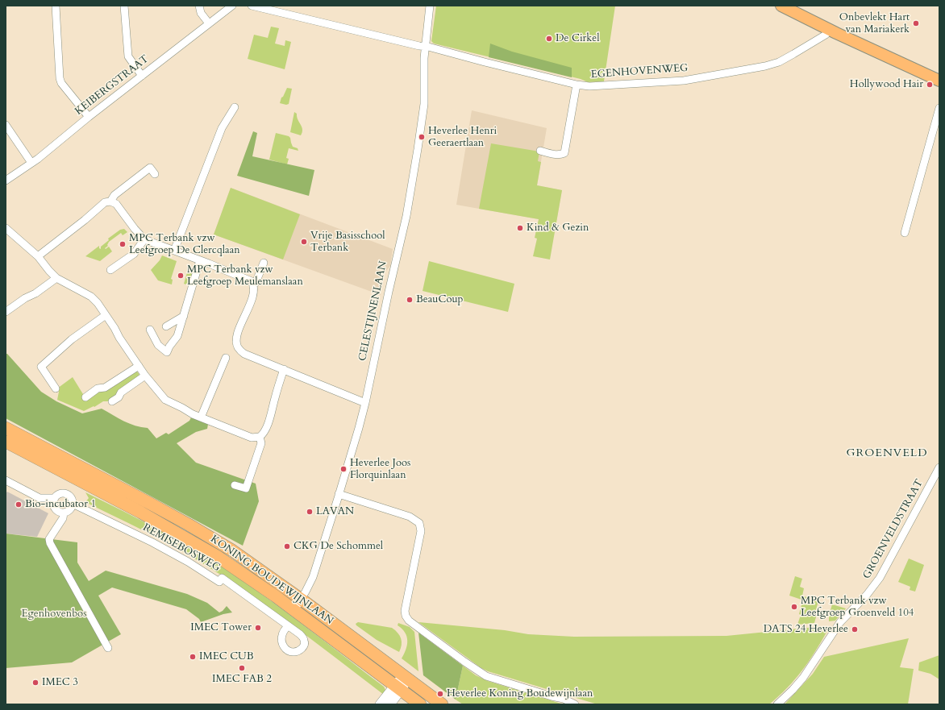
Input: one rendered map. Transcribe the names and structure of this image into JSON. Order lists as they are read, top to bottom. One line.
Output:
{"streets":{"highway":["KONING BOUDEWIJNLAAN"],"street":["EGENHOVENWEG","KEIBERGSTRAAT","CELESTIJNENLAAN","GROENVELDSTRAAT","REMISEBOSWEG"]},"crossings":[["EGENHOVENWEG","CELESTIJNENLAAN"],["CELESTIJNENLAAN","KONING BOUDEWIJNLAAN"]],"districts":["GROENVELD"],"parks":["Egenhovenbos"],"places":["Onbevlekt Hart van Mariakerk","De Cirkel","Hollywood Hair","Heverlee Henri Geeraertlaan","Kind & Gezin","Vrije Basisschool Terbank","MPC Terbank vzw Leefgroep De Clercqlaan","MPC Terbank vzw Leefgroep Meulemanslaan","BeauCoup","Heverlee Joos Florquinlaan","Bio-incubator 1","LAVAN","CKG De Schommel","MPC Terbank vzw Leefgroep Groenveld 104","IMEC Tower","DATS 24 Heverlee","IMEC CUB","IMEC FAB 2","IMEC 3","Heverlee Koning Boudewijnlaan"]}
